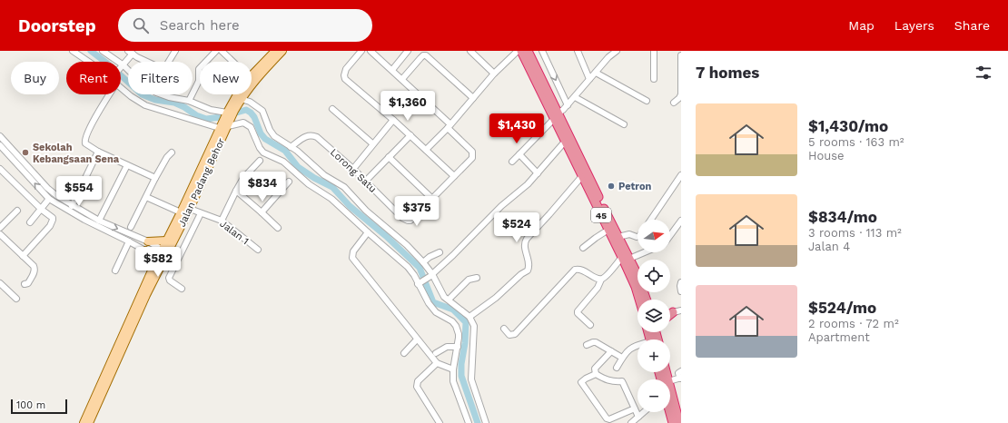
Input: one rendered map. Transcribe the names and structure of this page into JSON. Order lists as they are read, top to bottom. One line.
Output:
{"streets":{"highway":["45"],"main road":["Jalan Padang Behor"],"street":["Lorong Satu","Jalan 1"]},"crossings":[["Jalan Padang Behor","Jalan 1"]],"places":["Sekolah Kebangsaan Sena","Petron"],"scale_bar":"100 m","north":"right","page":{"header":"Doorstep","search":"Search here","nav":["Map","Layers","Share"],"heading":"7 homes","chip":["Buy","Rent","Filters","New"],"price":["$1,360","$1,430","$834","$554","$375","$524","$582"],"list":[{"name":"$1,430/mo","note":"5 rooms · 163 m² · House"},{"name":"$834/mo","note":"3 rooms · 113 m² · Jalan 4"},{"name":"$524/mo","note":"2 rooms · 72 m² · Apartment"}],"map_buttons":["+","−"],"scale":"100 m"}}
